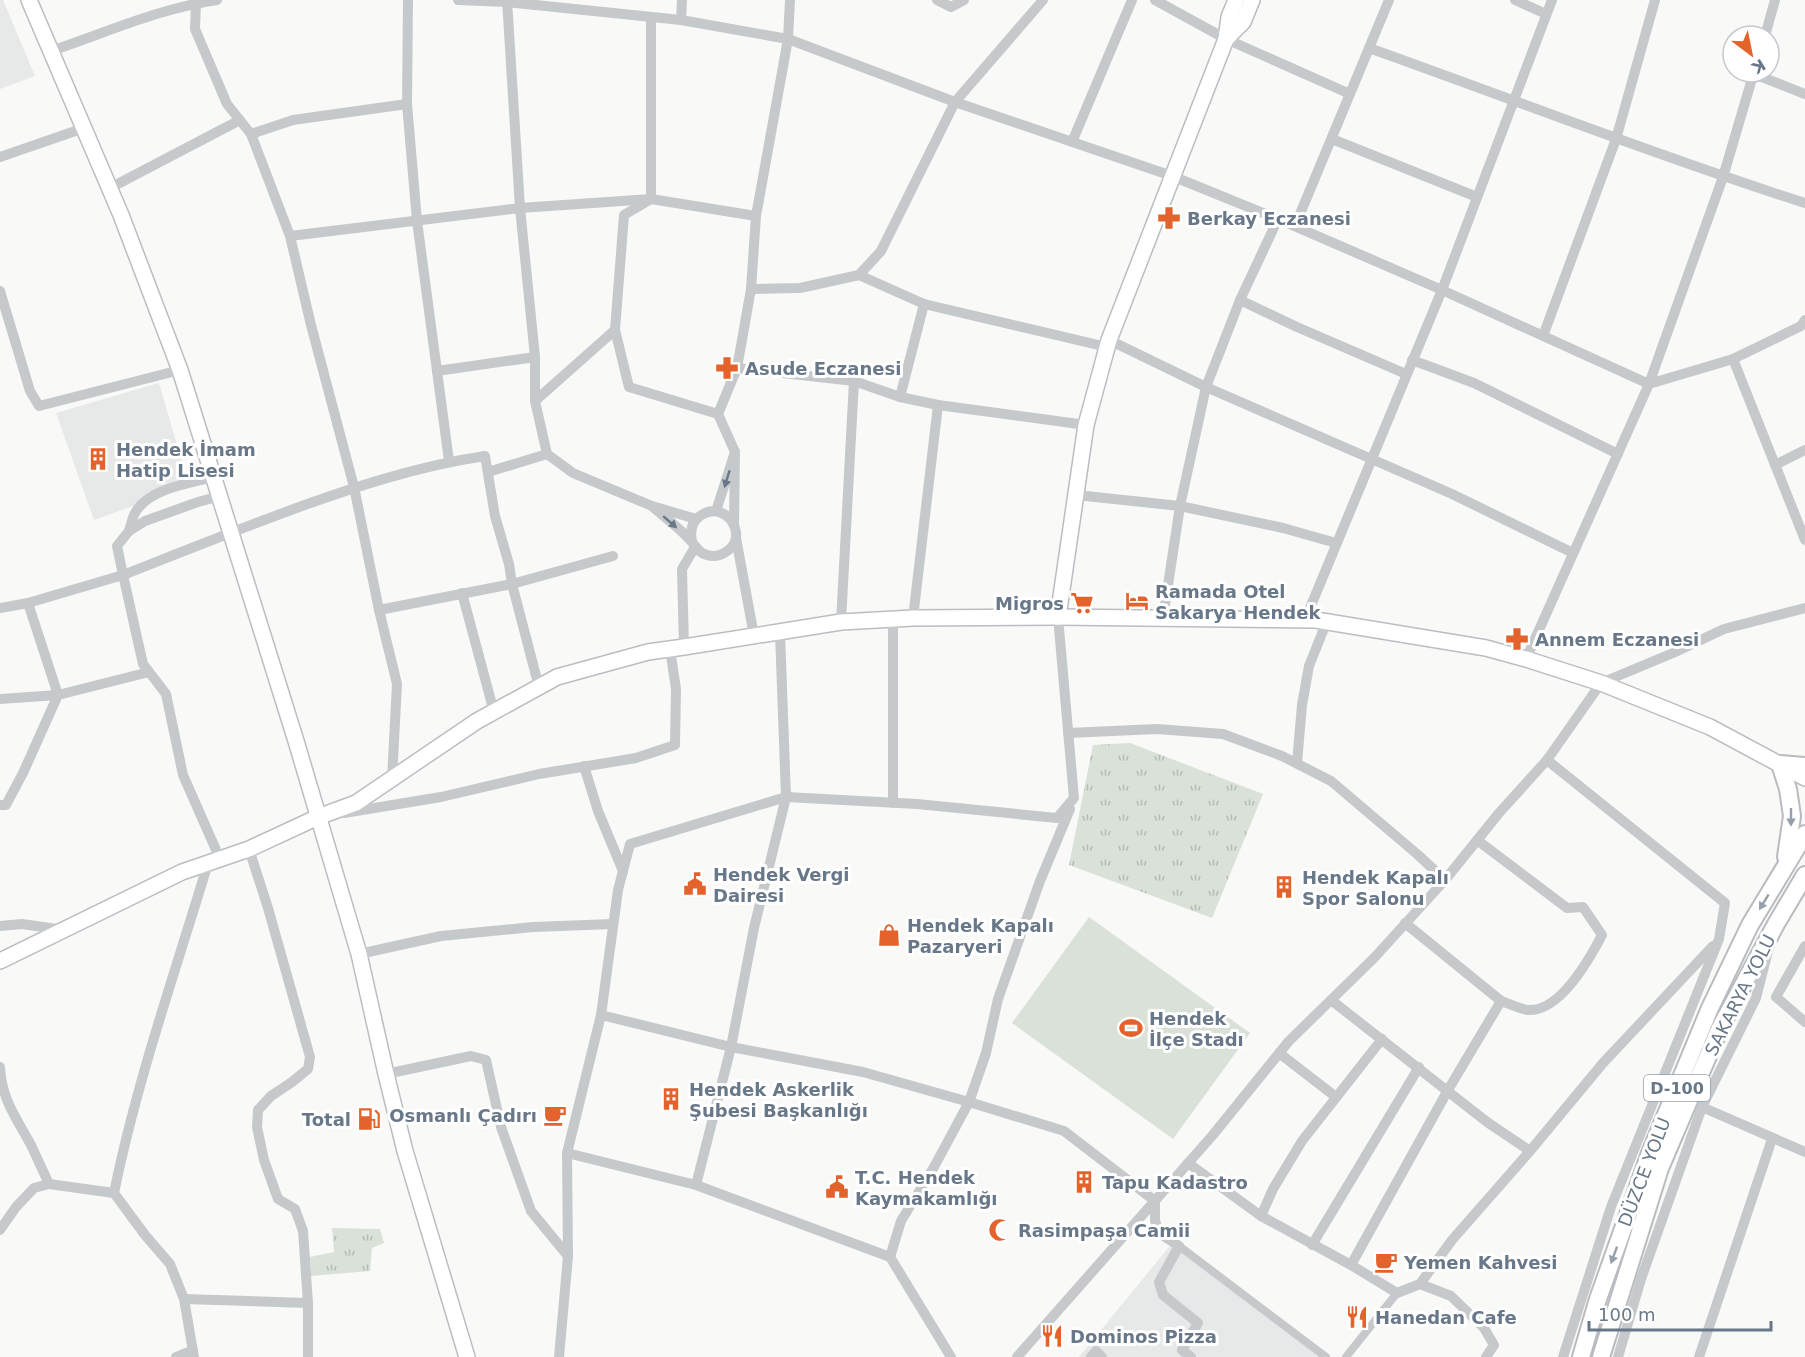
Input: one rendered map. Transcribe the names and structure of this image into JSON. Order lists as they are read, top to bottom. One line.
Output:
{"streets":{"highway":["SAKARYA YOLU","D-100","DÜZCE YOLU"]},"one_way":["DÜZCE YOLU"],"places":{"pharmacy":["Berkay Eczanesi","Asude Eczanesi","Annem Eczanesi"],"building":["Hendek İmam Hatip Lisesi","Hendek Kapalı Spor Salonu","Hendek Askerlik Şubesi Başkanlığı","Tapu Kadastro"],"hotel":["Ramada Otel Sakarya Hendek"],"supermarket":["Migros"],"public building":["Hendek Vergi Dairesi","T.C. Hendek Kaymakamlığı"],"shop":["Hendek Kapalı Pazaryeri"],"sports":["Hendek İlçe Stadı"],"cafe":["Osmanlı Çadırı","Yemen Kahvesi"],"fuel station":["Total"],"mosque":["Rasimpaşa Camii"],"restaurant":["Hanedan Cafe","Dominos Pizza"]},"scale_bar":"100 m","north":"bottom right"}
